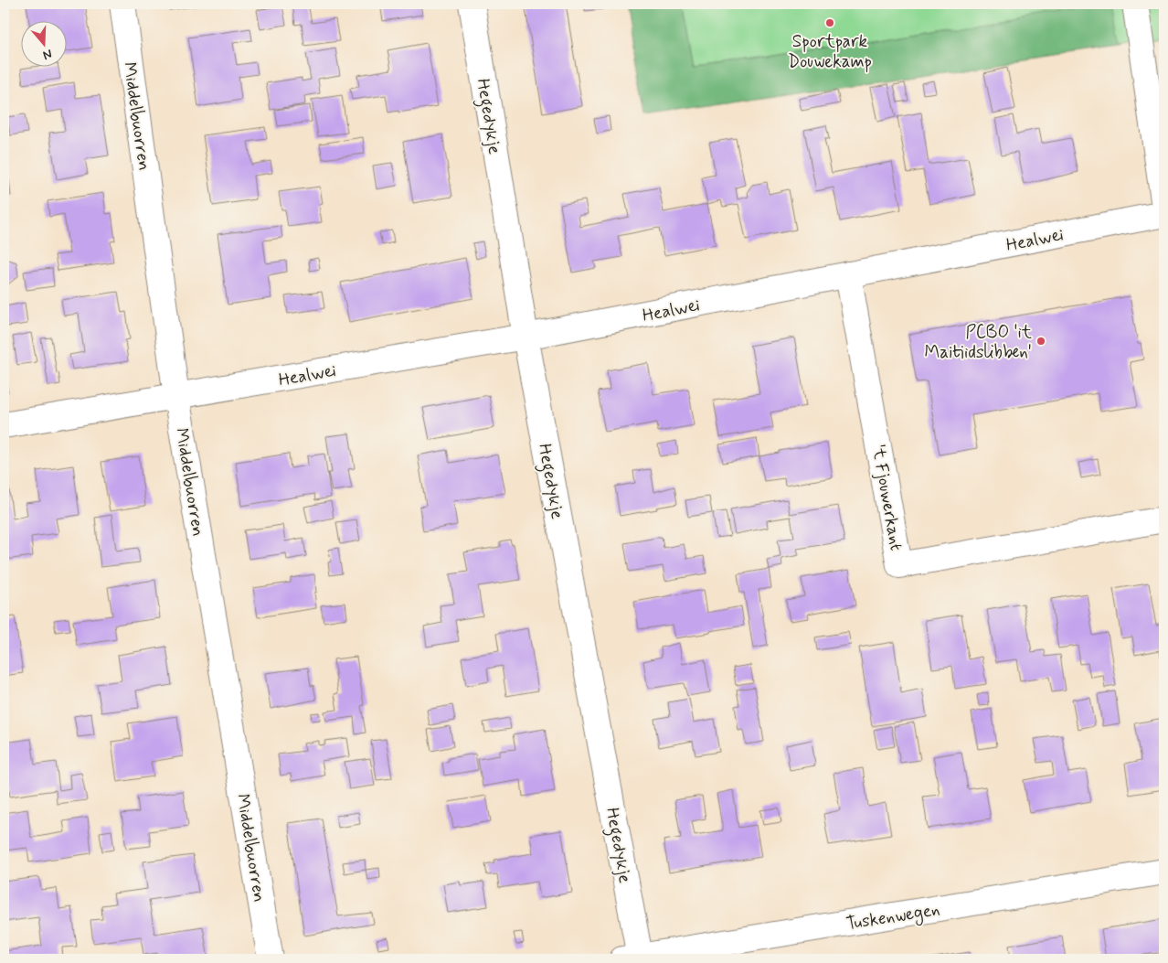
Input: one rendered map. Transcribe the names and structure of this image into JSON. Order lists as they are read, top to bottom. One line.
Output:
{"streets":{"street":["Middelbuorren","Hegedykje","Healwei","'t Fjouwerkant","Tuskenwegen"]},"crossings":[["Middelbuorren","Healwei"],["Hegedykje","Healwei"],["Hegedykje","Tuskenwegen"],["Healwei","'t Fjouwerkant"]],"places":["Sportpark Douwekamp","PCBO 'it Maitiidslibben'"],"north":"bottom"}
